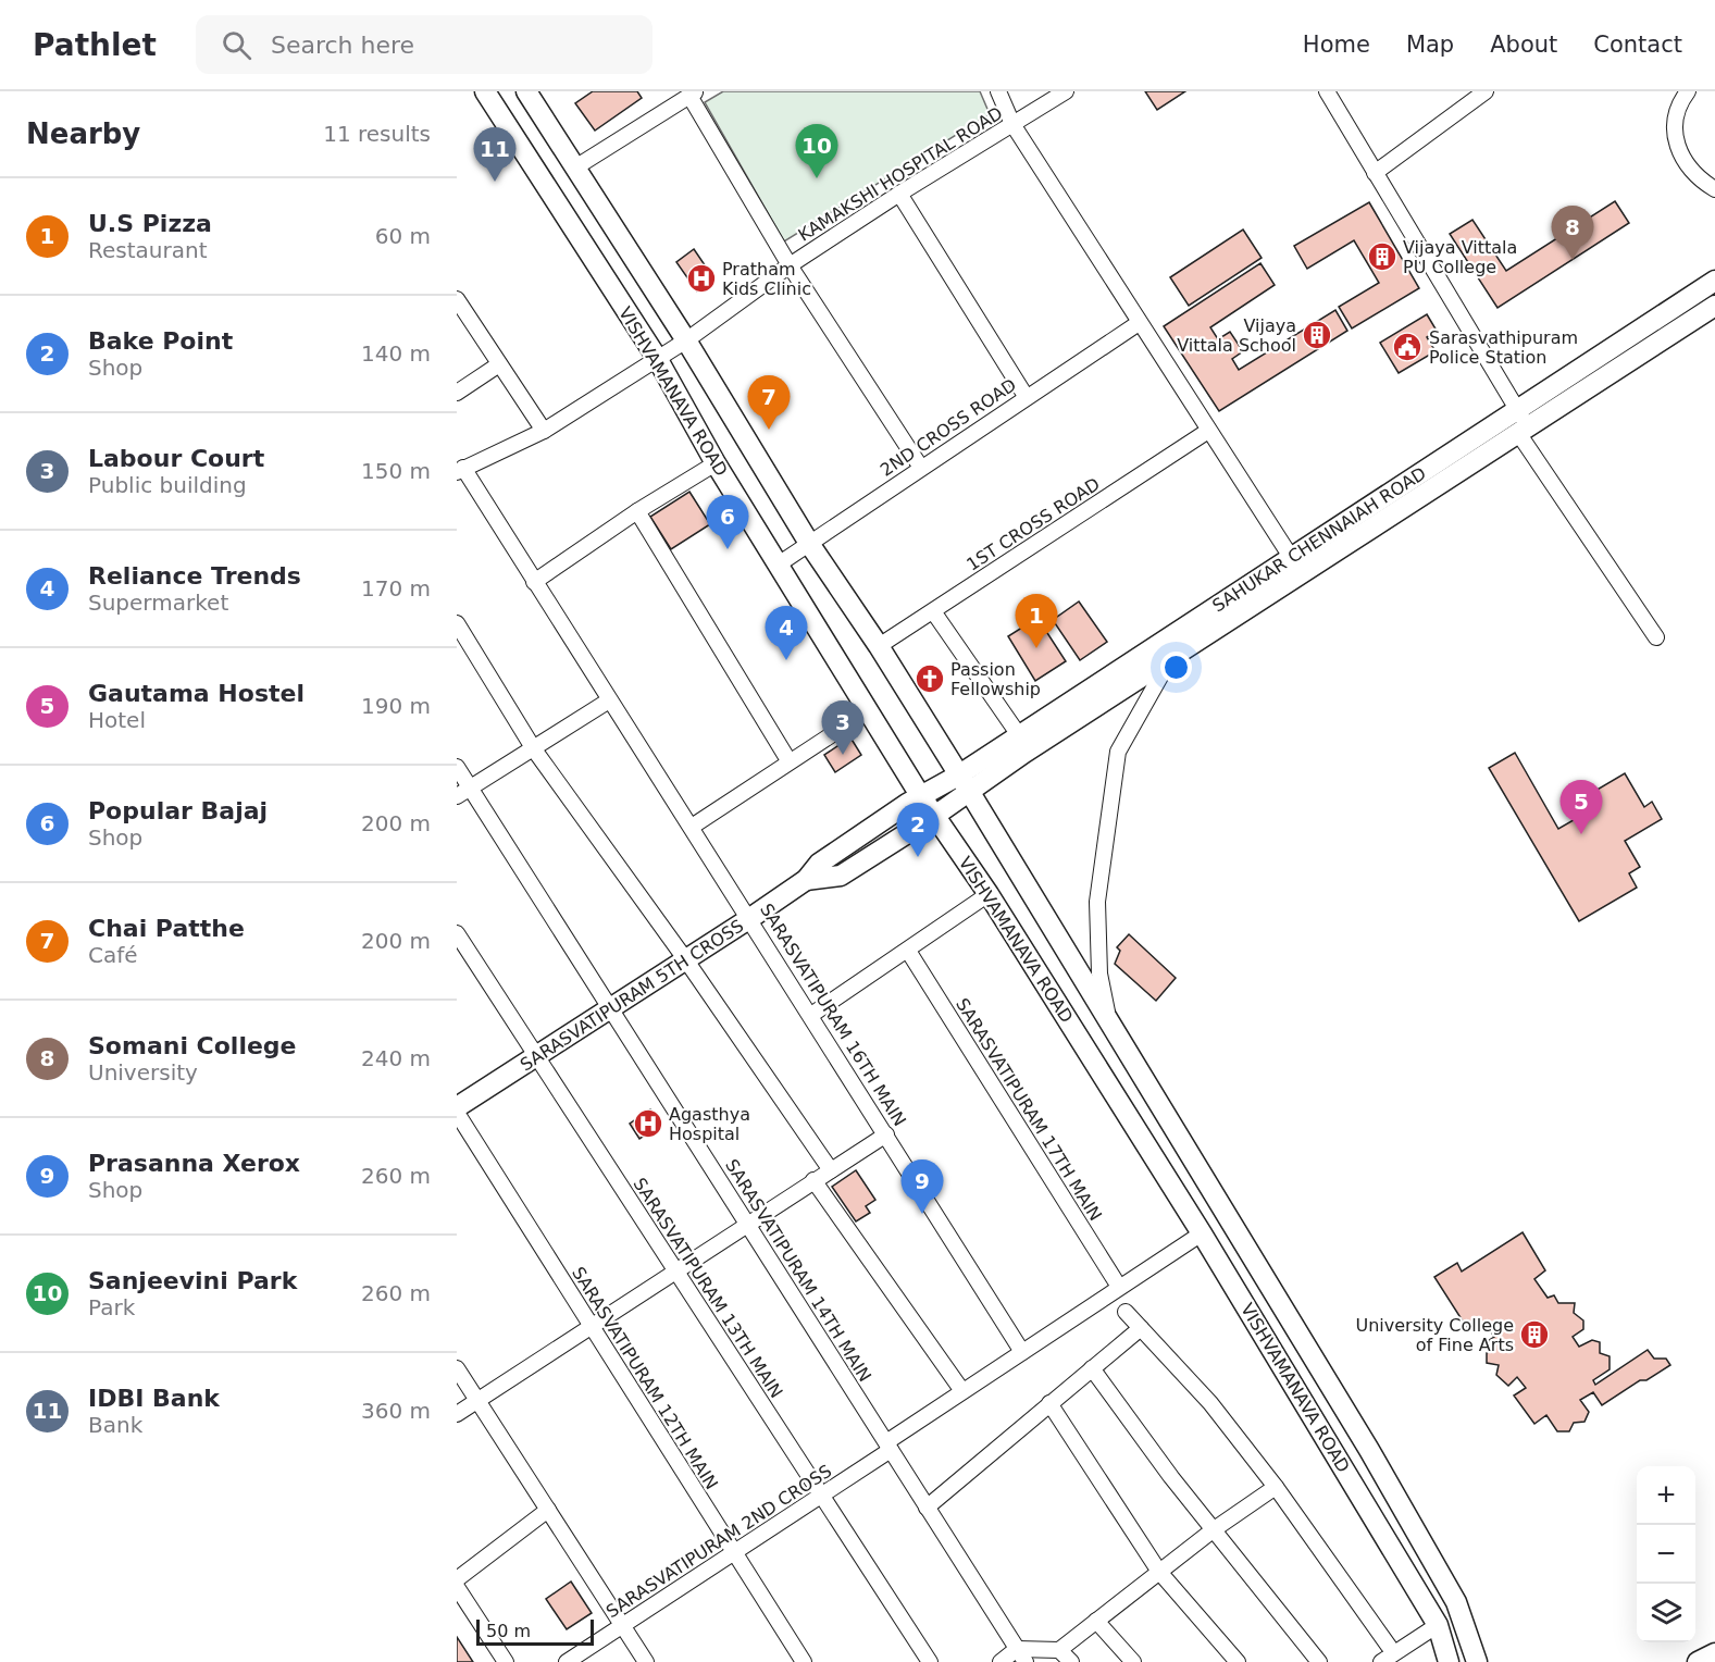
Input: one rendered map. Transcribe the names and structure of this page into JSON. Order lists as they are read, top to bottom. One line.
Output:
{"streets":{"main road":["VISHVAMANAVA ROAD","SAHUKAR CHENNAIAH ROAD","SARASVATIPURAM 5TH CROSS"],"street":["KAMAKSHI HOSPITAL ROAD","2ND CROSS ROAD","1ST CROSS ROAD","SARASVATIPURAM 16TH MAIN","SARASVATIPURAM 17TH MAIN","SARASVATIPURAM 14TH MAIN","SARASVATIPURAM 13TH MAIN","SARASVATIPURAM 12TH MAIN","SARASVATIPURAM 2ND CROSS"]},"crossings":[["KAMAKSHI HOSPITAL ROAD","VISHVAMANAVA ROAD"],["KAMAKSHI HOSPITAL ROAD","SARASVATIPURAM 16TH MAIN"],["VISHVAMANAVA ROAD","2ND CROSS ROAD"],["VISHVAMANAVA ROAD","1ST CROSS ROAD"],["VISHVAMANAVA ROAD","SAHUKAR CHENNAIAH ROAD"],["VISHVAMANAVA ROAD","SARASVATIPURAM 5TH CROSS"],["VISHVAMANAVA ROAD","SARASVATIPURAM 2ND CROSS"],["SAHUKAR CHENNAIAH ROAD","SARASVATIPURAM 5TH CROSS"],["SARASVATIPURAM 5TH CROSS","SARASVATIPURAM 16TH MAIN"],["SARASVATIPURAM 5TH CROSS","SARASVATIPURAM 14TH MAIN"],["SARASVATIPURAM 5TH CROSS","SARASVATIPURAM 13TH MAIN"],["SARASVATIPURAM 5TH CROSS","SARASVATIPURAM 12TH MAIN"],["SARASVATIPURAM 16TH MAIN","SARASVATIPURAM 2ND CROSS"],["SARASVATIPURAM 17TH MAIN","SARASVATIPURAM 2ND CROSS"],["SARASVATIPURAM 14TH MAIN","SARASVATIPURAM 2ND CROSS"],["SARASVATIPURAM 13TH MAIN","SARASVATIPURAM 2ND CROSS"],["SARASVATIPURAM 12TH MAIN","SARASVATIPURAM 2ND CROSS"]],"places":{"building":["Vijaya Vittala PU College","Vijaya Vittala School","University College of Fine Arts"],"hospital":["Pratham Kids Clinic","Agasthya Hospital"],"public building":["Sarasvathipuram Police Station"],"church":["Passion Fellowship"]},"scale_bar":"50 m","page":{"header":"Pathlet","search":"Search here","nav":["Home","Map","About","Contact"],"heading":["Nearby","11 results"],"pins":["10","11","8","7","6","1","4","3","5","2","9"],"list":[{"mark":"1","name":"U.S Pizza","note":"Restaurant","value":"60 m"},{"mark":"2","name":"Bake Point","note":"Shop","value":"140 m"},{"mark":"3","name":"Labour Court","note":"Public building","value":"150 m"},{"mark":"4","name":"Reliance Trends","note":"Supermarket","value":"170 m"},{"mark":"5","name":"Gautama Hostel","note":"Hotel","value":"190 m"},{"mark":"6","name":"Popular Bajaj","note":"Shop","value":"200 m"},{"mark":"7","name":"Chai Patthe","note":"Café","value":"200 m"},{"mark":"8","name":"Somani College","note":"University","value":"240 m"},{"mark":"9","name":"Prasanna Xerox","note":"Shop","value":"260 m"},{"mark":"10","name":"Sanjeevini Park","note":"Park","value":"260 m"},{"mark":"11","name":"IDBI Bank","note":"Bank","value":"360 m"}],"map_buttons":["+","−"],"scale":"50 m"}}
